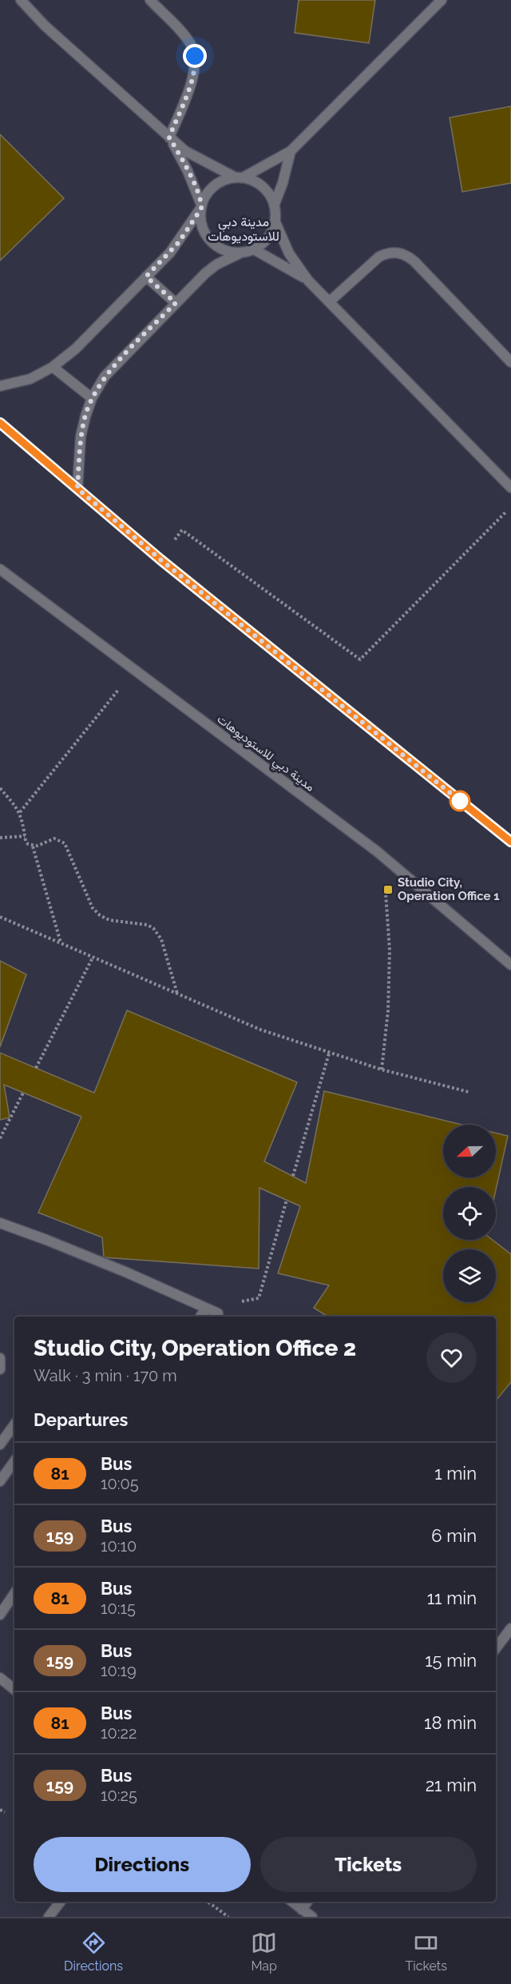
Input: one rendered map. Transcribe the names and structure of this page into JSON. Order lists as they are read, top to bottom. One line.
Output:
{"streets":{"street":["مدينة دبي للاستوديوهات"]},"districts":["مدينة دبي للاستوديوهات"],"places":{"transit":["Studio City, Operation Office 1"]},"lines":["bus line 81"],"north":"left","page":{"heading":[["Studio City, Operation Office 2","Walk · 3 min · 170 m"],"Departures"],"list":[{"mark":"81","name":"Bus","note":"10:05","value":"1 min"},{"mark":"159","name":"Bus","note":"10:10","value":"6 min"},{"mark":"81","name":"Bus","note":"10:15","value":"11 min"},{"mark":"159","name":"Bus","note":"10:19","value":"15 min"},{"mark":"81","name":"Bus","note":"10:22","value":"18 min"},{"mark":"159","name":"Bus","note":"10:25","value":"21 min"}],"buttons":["Directions","Tickets"],"tabs":["Directions","Map","Tickets"]}}
